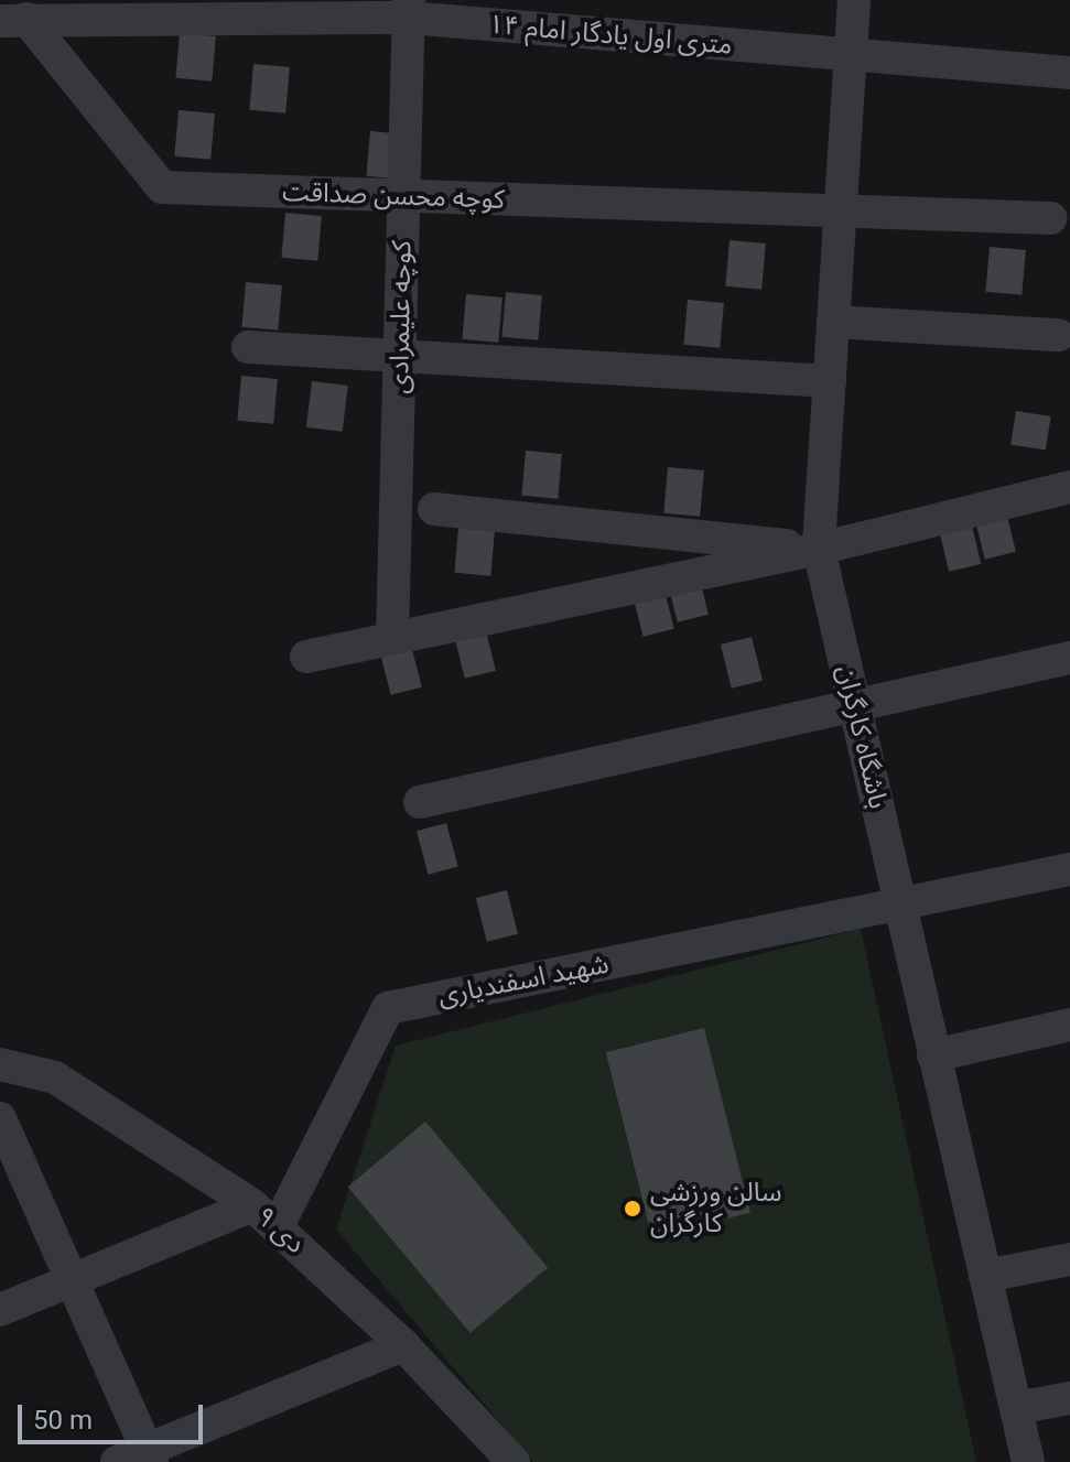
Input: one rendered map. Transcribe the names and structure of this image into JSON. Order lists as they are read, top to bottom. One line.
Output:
{"streets":{"street":["۱۴ متری اول یادگار امام","کوچه محسن صداقت","کوچه علیمرادی","باشگاه کارگران","شهید اسفندیاری","۹ دی"]},"crossings":[["۱۴ متری اول یادگار امام","کوچه محسن صداقت"],["۱۴ متری اول یادگار امام","کوچه علیمرادی"],["۱۴ متری اول یادگار امام","باشگاه کارگران"],["کوچه محسن صداقت","کوچه علیمرادی"],["کوچه محسن صداقت","باشگاه کارگران"],["باشگاه کارگران","شهید اسفندیاری"],["شهید اسفندیاری","۹ دی"]],"places":["سالن ورزشی کارگران"],"scale_bar":"50 m"}
